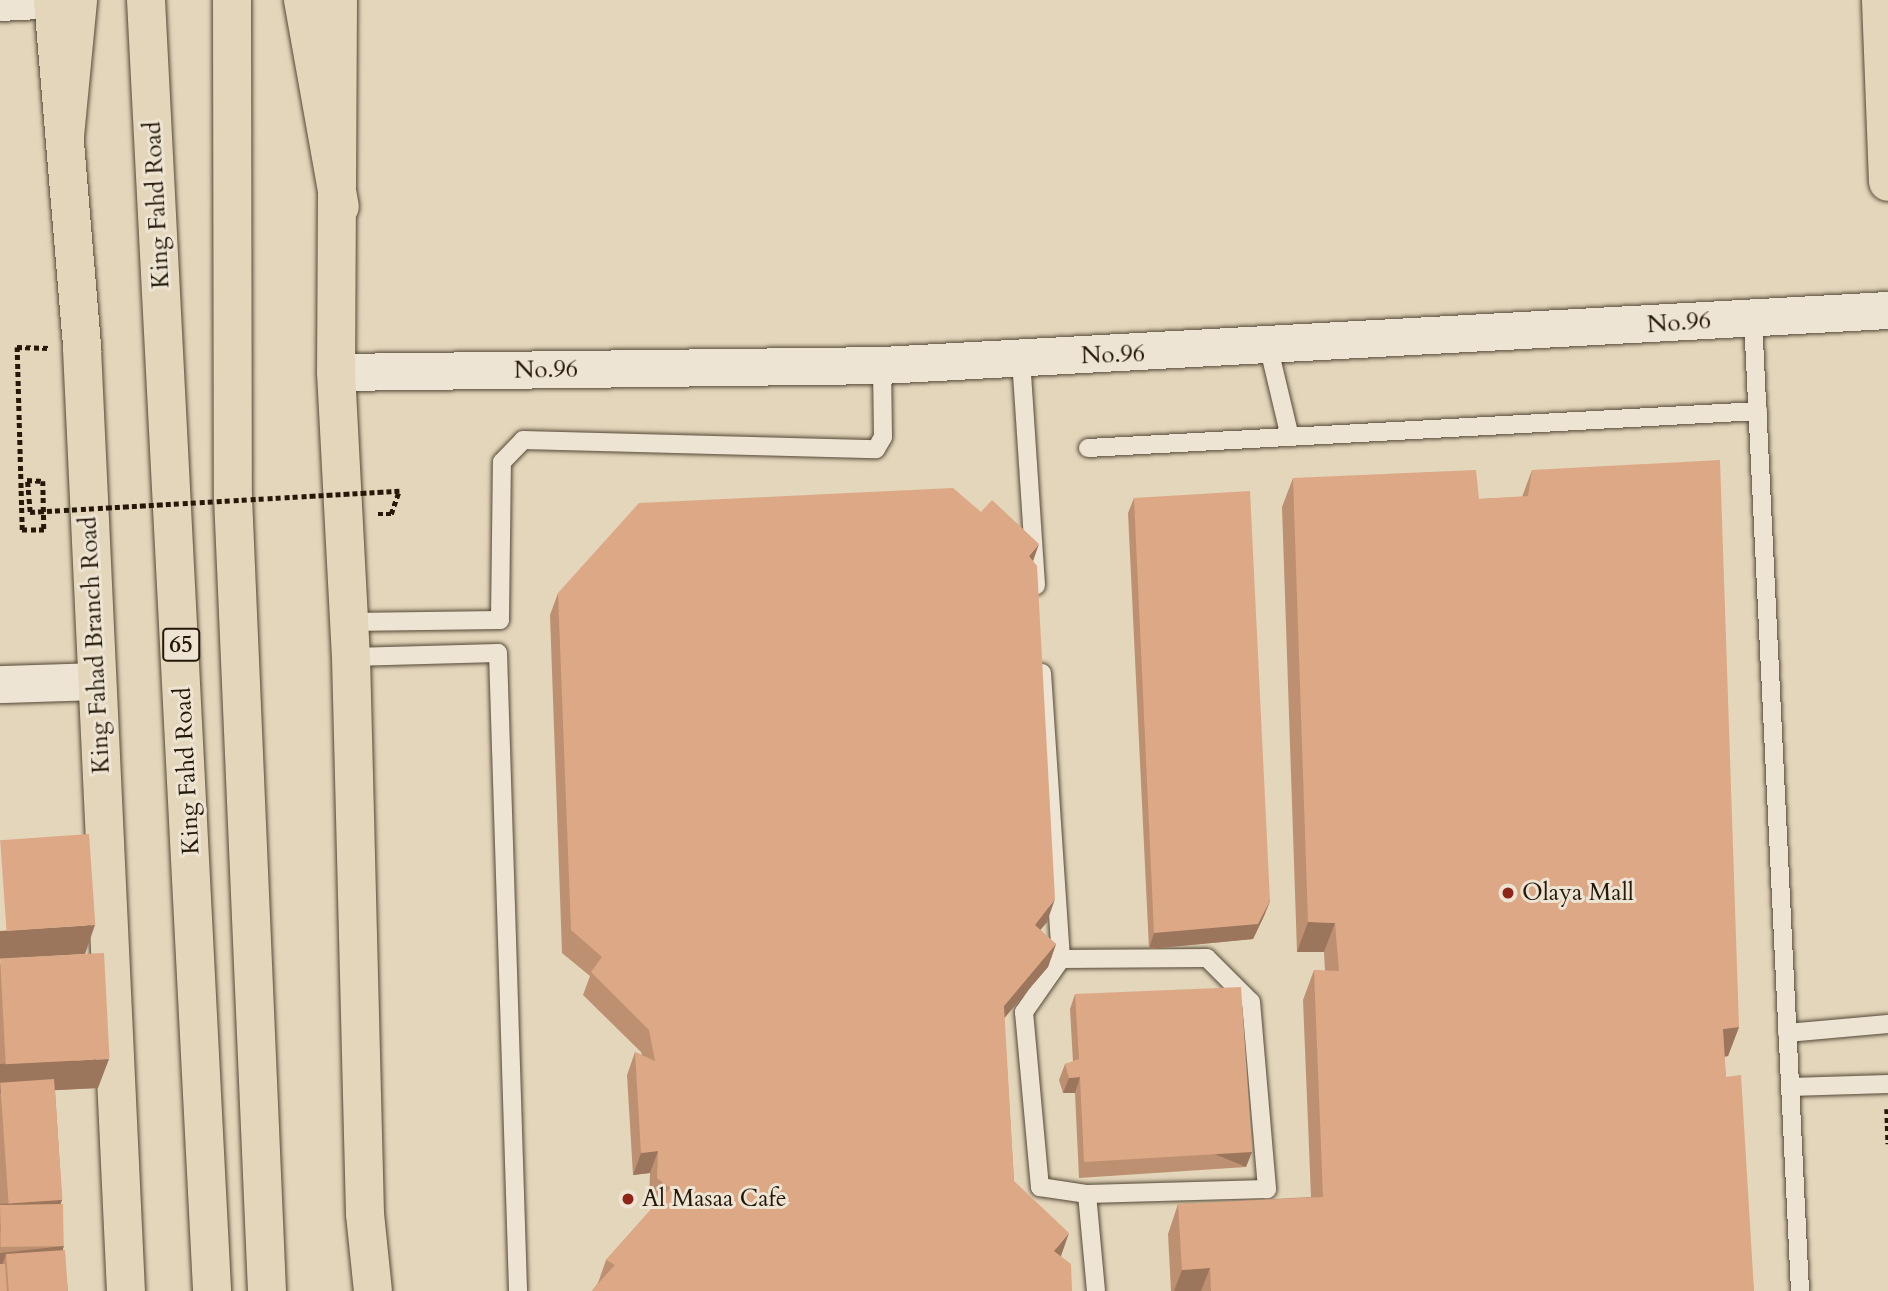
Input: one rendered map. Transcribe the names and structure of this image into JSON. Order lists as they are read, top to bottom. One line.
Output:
{"streets":{"main road":["King Fahd Road","King Fahad Branch Road","65"],"street":["No.96"]},"places":["Olaya Mall","Al Masaa Cafe"]}
